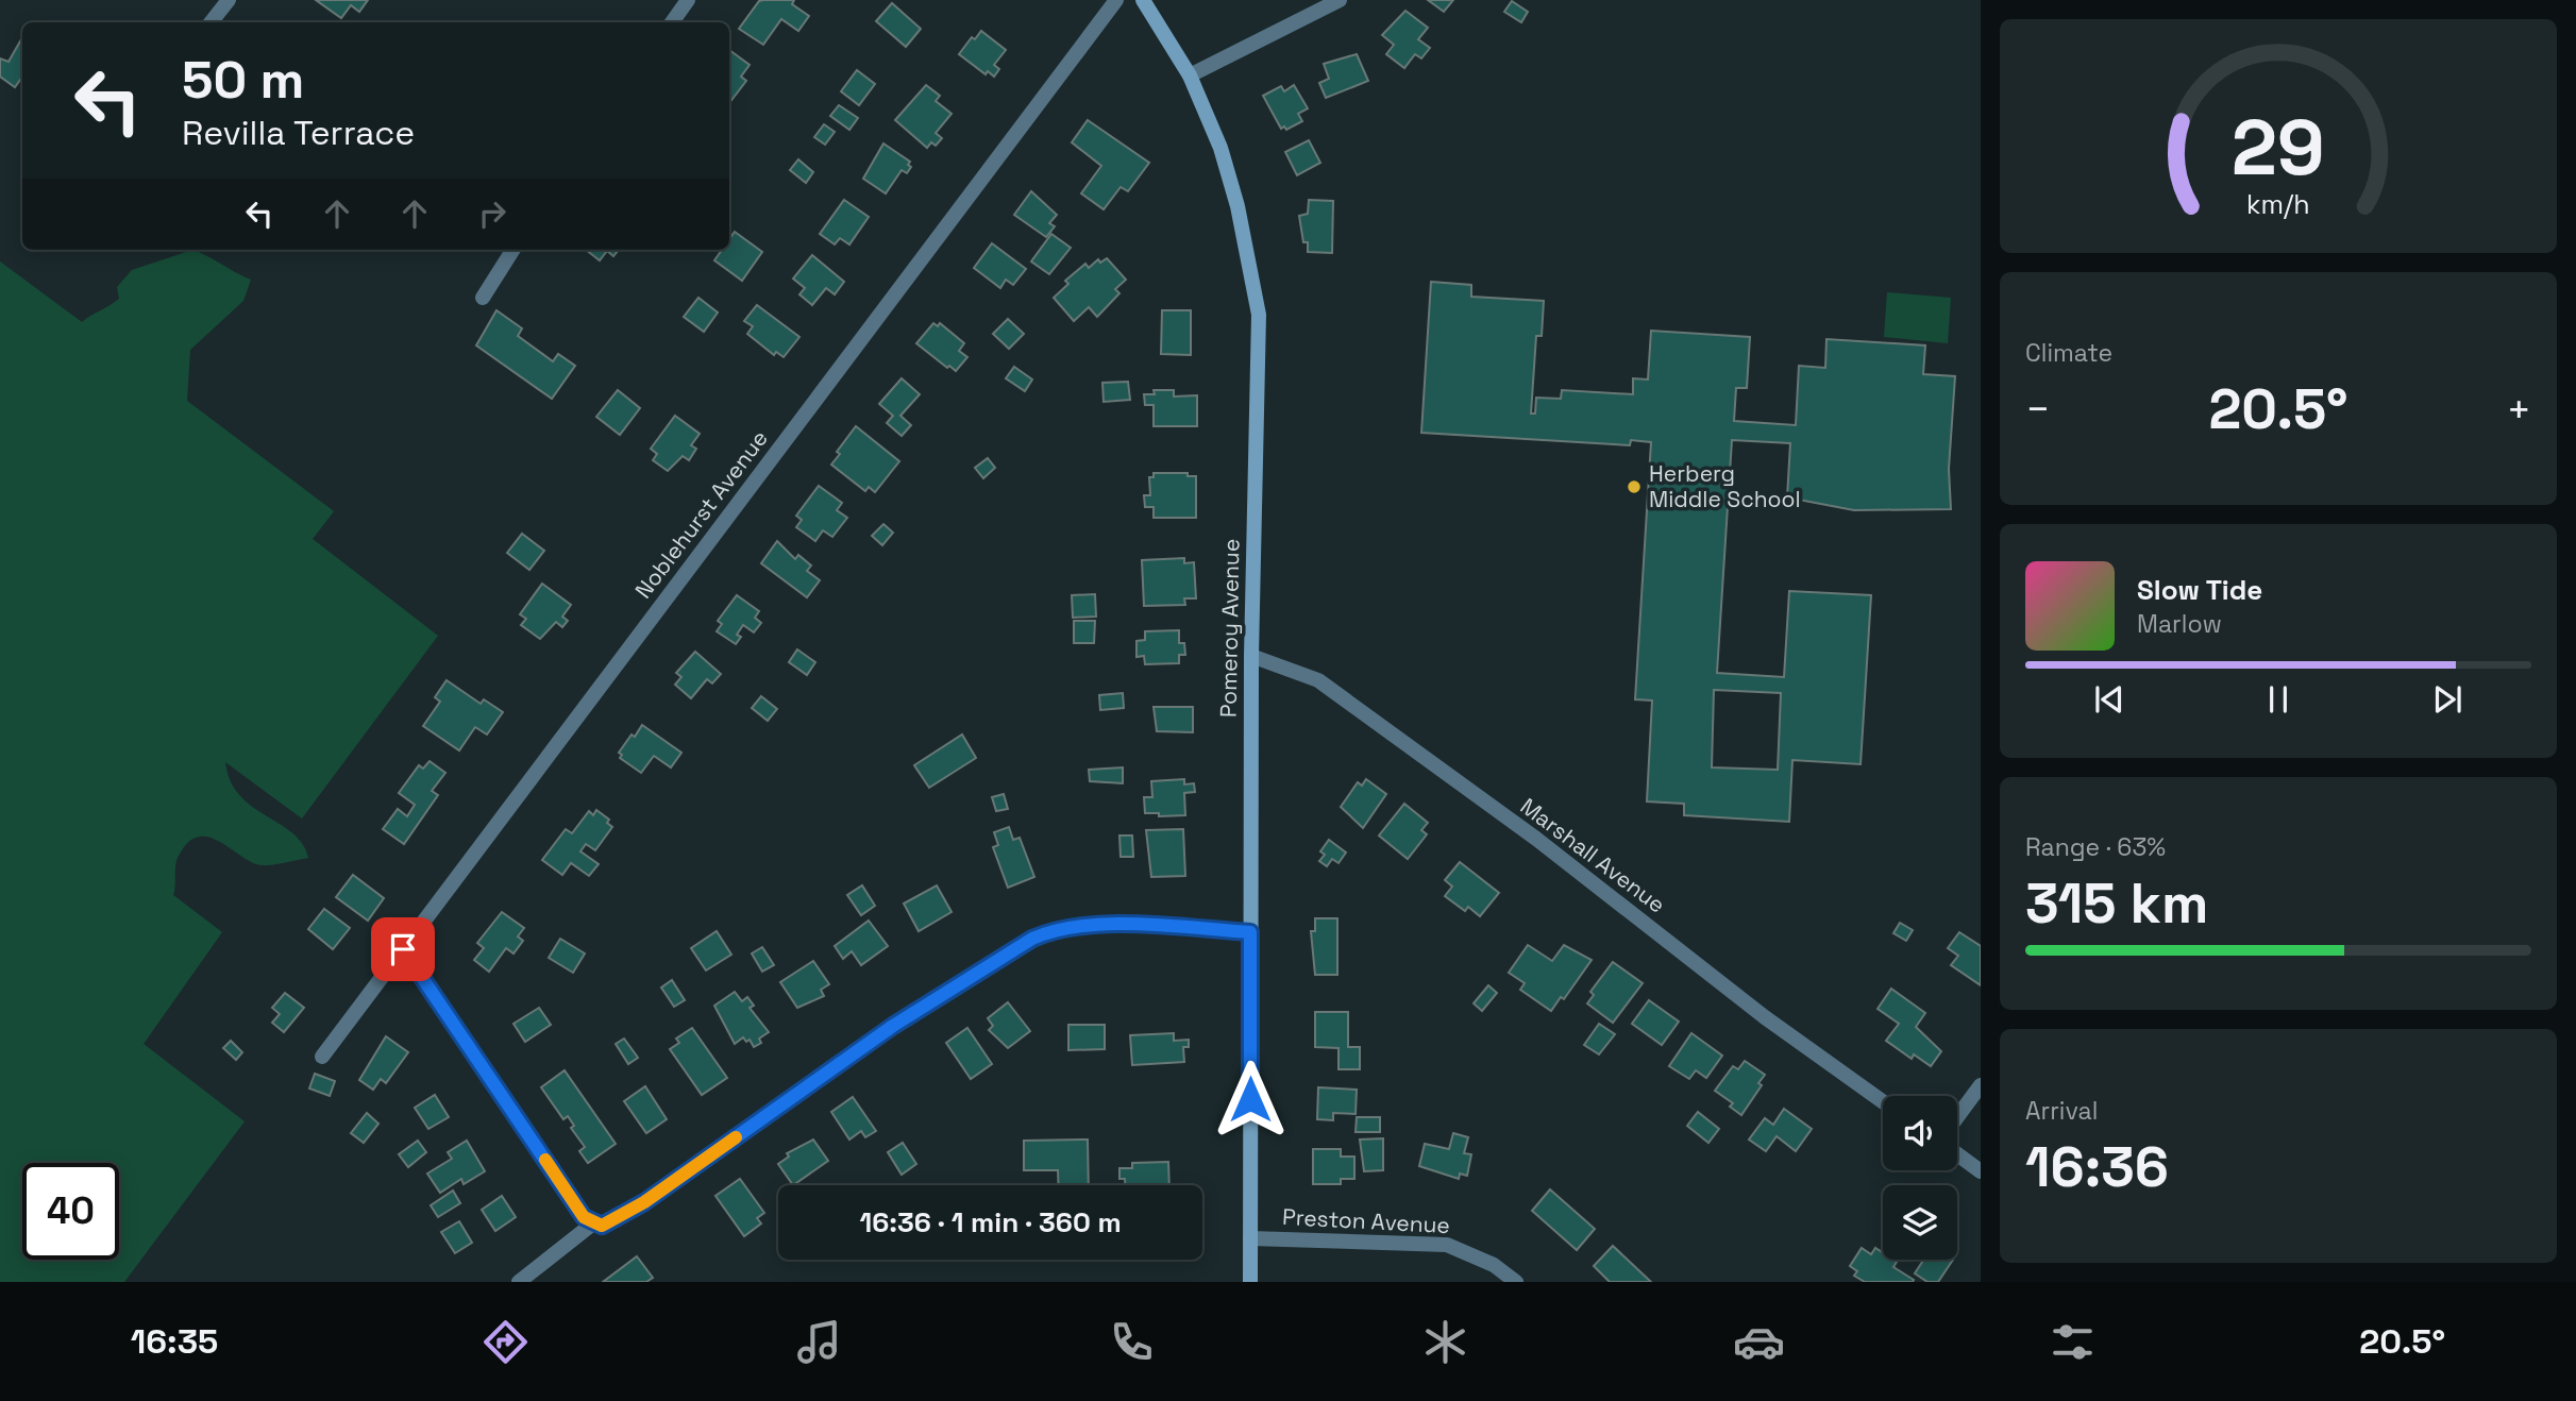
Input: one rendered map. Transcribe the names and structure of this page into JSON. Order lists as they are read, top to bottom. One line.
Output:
{"streets":{"street":["Noblehurst Avenue","Pomeroy Avenue","Marshall Avenue","Preston Avenue"]},"crossings":[["Pomeroy Avenue","Marshall Avenue"],["Pomeroy Avenue","Preston Avenue"]],"places":["Herberg Middle School"],"page":{"turn":["50 m","Revilla Terrace"],"tile":["Climate",["Range · 63%","315 km"],["Arrival","16:36"]],"heat":["−","20.5°","+"],"song":["Slow Tide","Marlow"],"limit":"40","trip":"16:36 · 1 min · 360 m","tabs":["16:35","20.5°"],"gauge":["29","km/h"]}}
